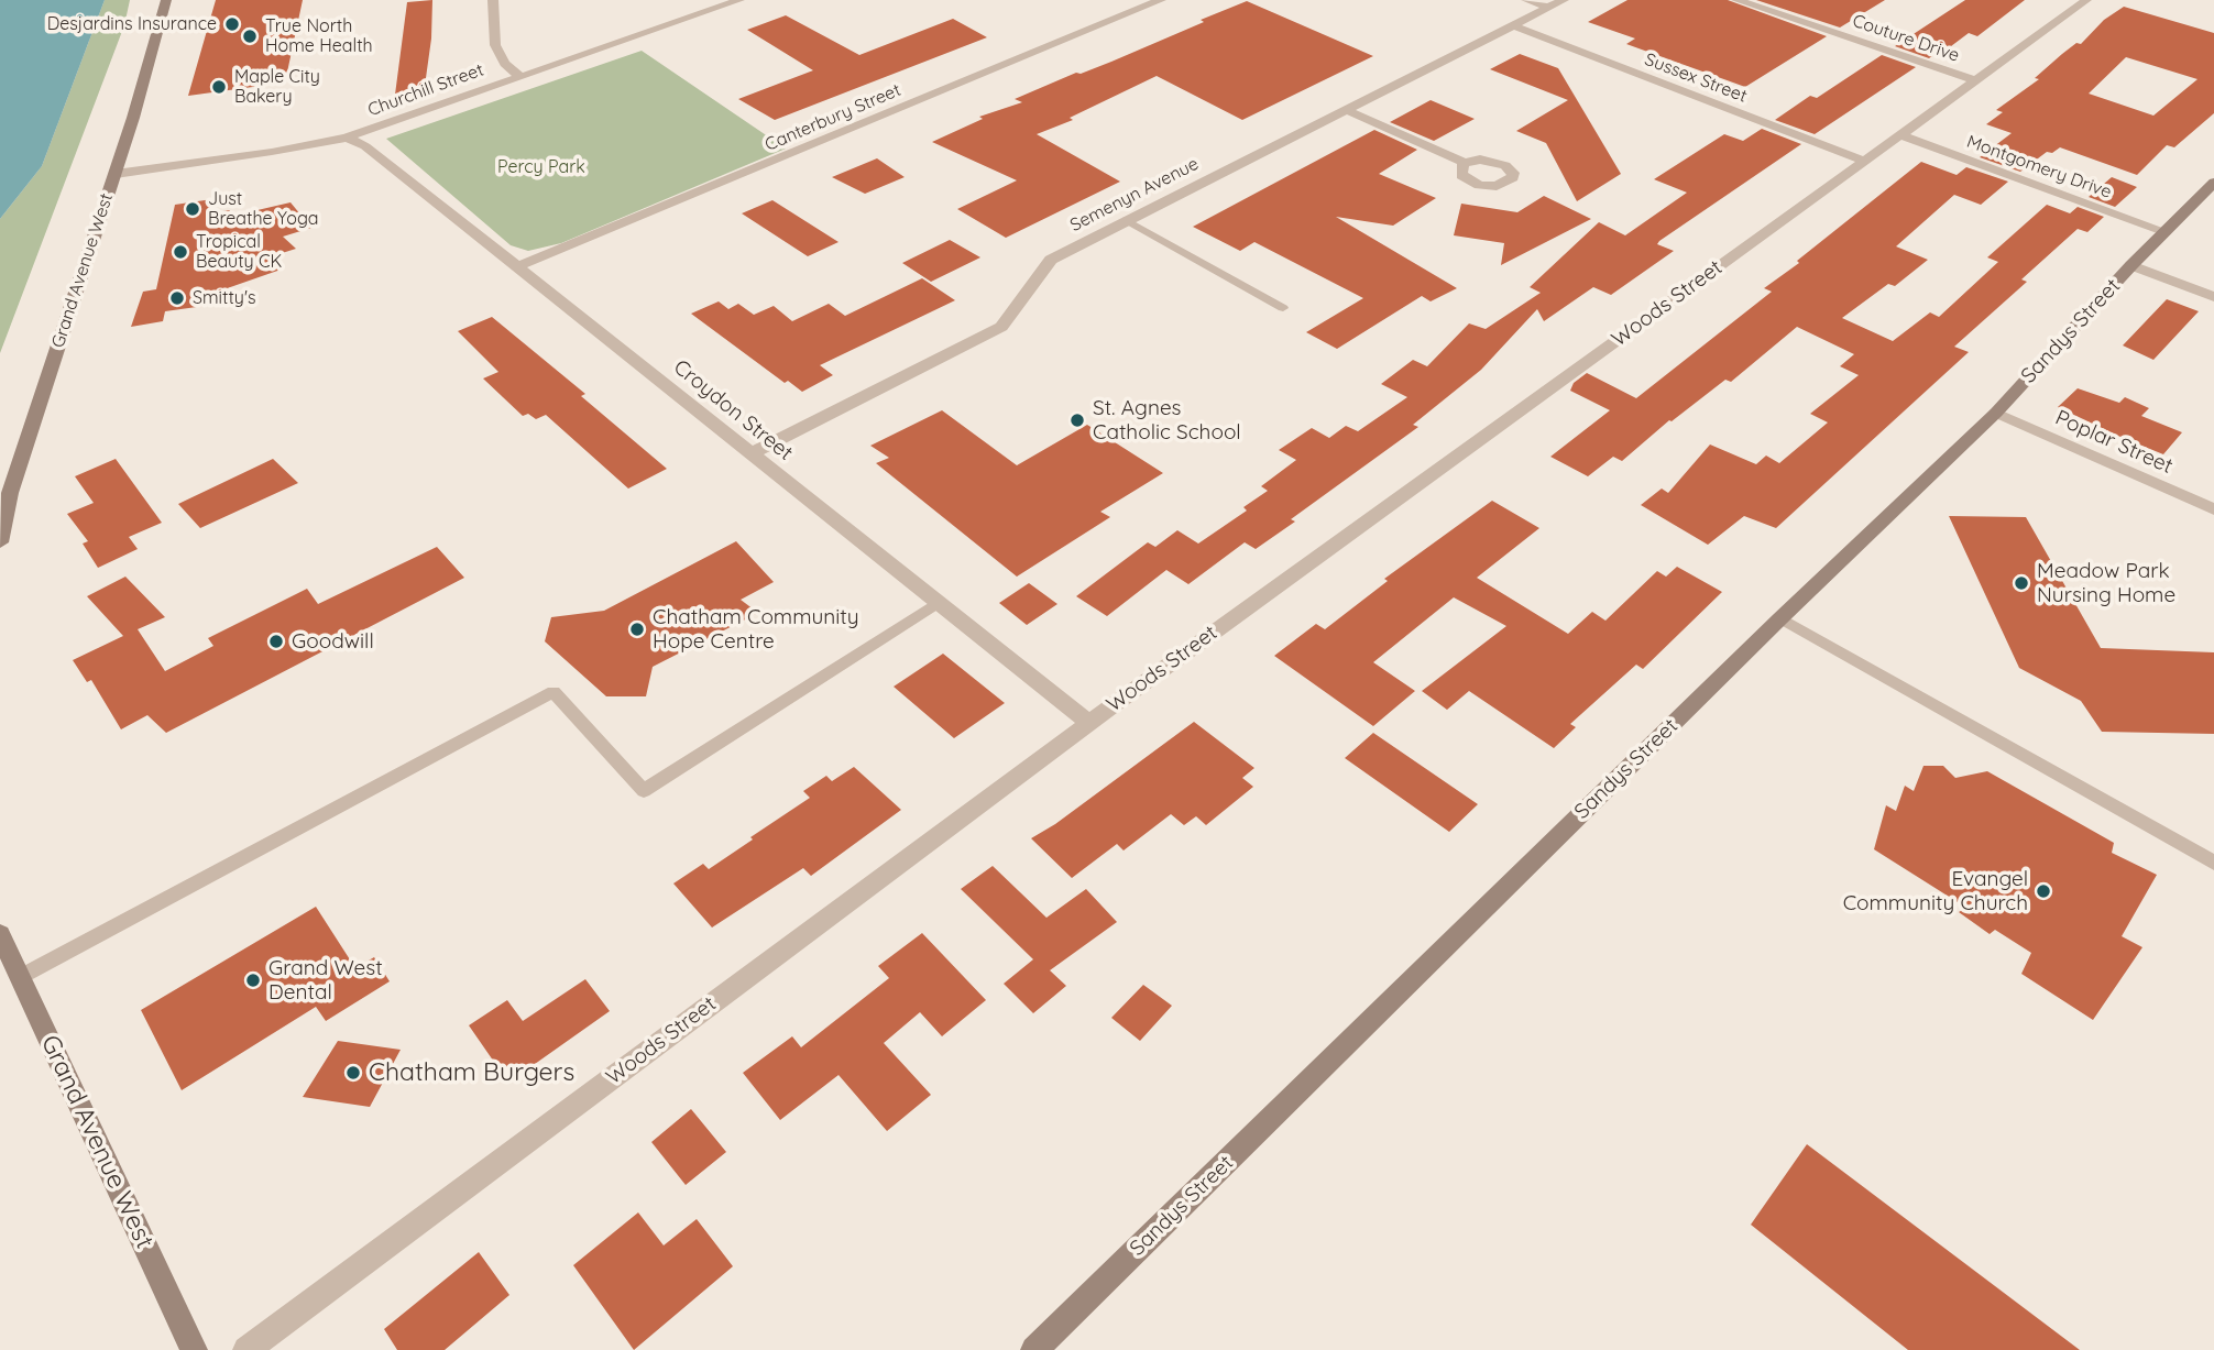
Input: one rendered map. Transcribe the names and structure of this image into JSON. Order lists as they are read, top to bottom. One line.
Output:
{"streets":{"street":["Couture Drive","Sussex Street","Churchill Street","Canterbury Street","Montgomery Drive","Semenyn Avenue","Grand Avenue West","Woods Street","Sandys Street","Croydon Street","Poplar Street"]},"crossings":[["Couture Drive","Woods Street"],["Sussex Street","Semenyn Avenue"],["Sussex Street","Woods Street"],["Churchill Street","Grand Avenue West"],["Churchill Street","Croydon Street"],["Canterbury Street","Croydon Street"],["Montgomery Drive","Woods Street"],["Montgomery Drive","Sandys Street"],["Semenyn Avenue","Croydon Street"],["Woods Street","Croydon Street"],["Sandys Street","Poplar Street"]],"parks":["Percy Park"],"places":["Desjardins Insurance","True North Home Health","Maple City Bakery","Just Breathe Yoga","Tropical Beauty CK","Smitty's","St. Agnes Catholic School","Meadow Park Nursing Home","Chatham Community Hope Centre","Goodwill","Evangel Community Church","Grand West Dental","Chatham Burgers"]}
